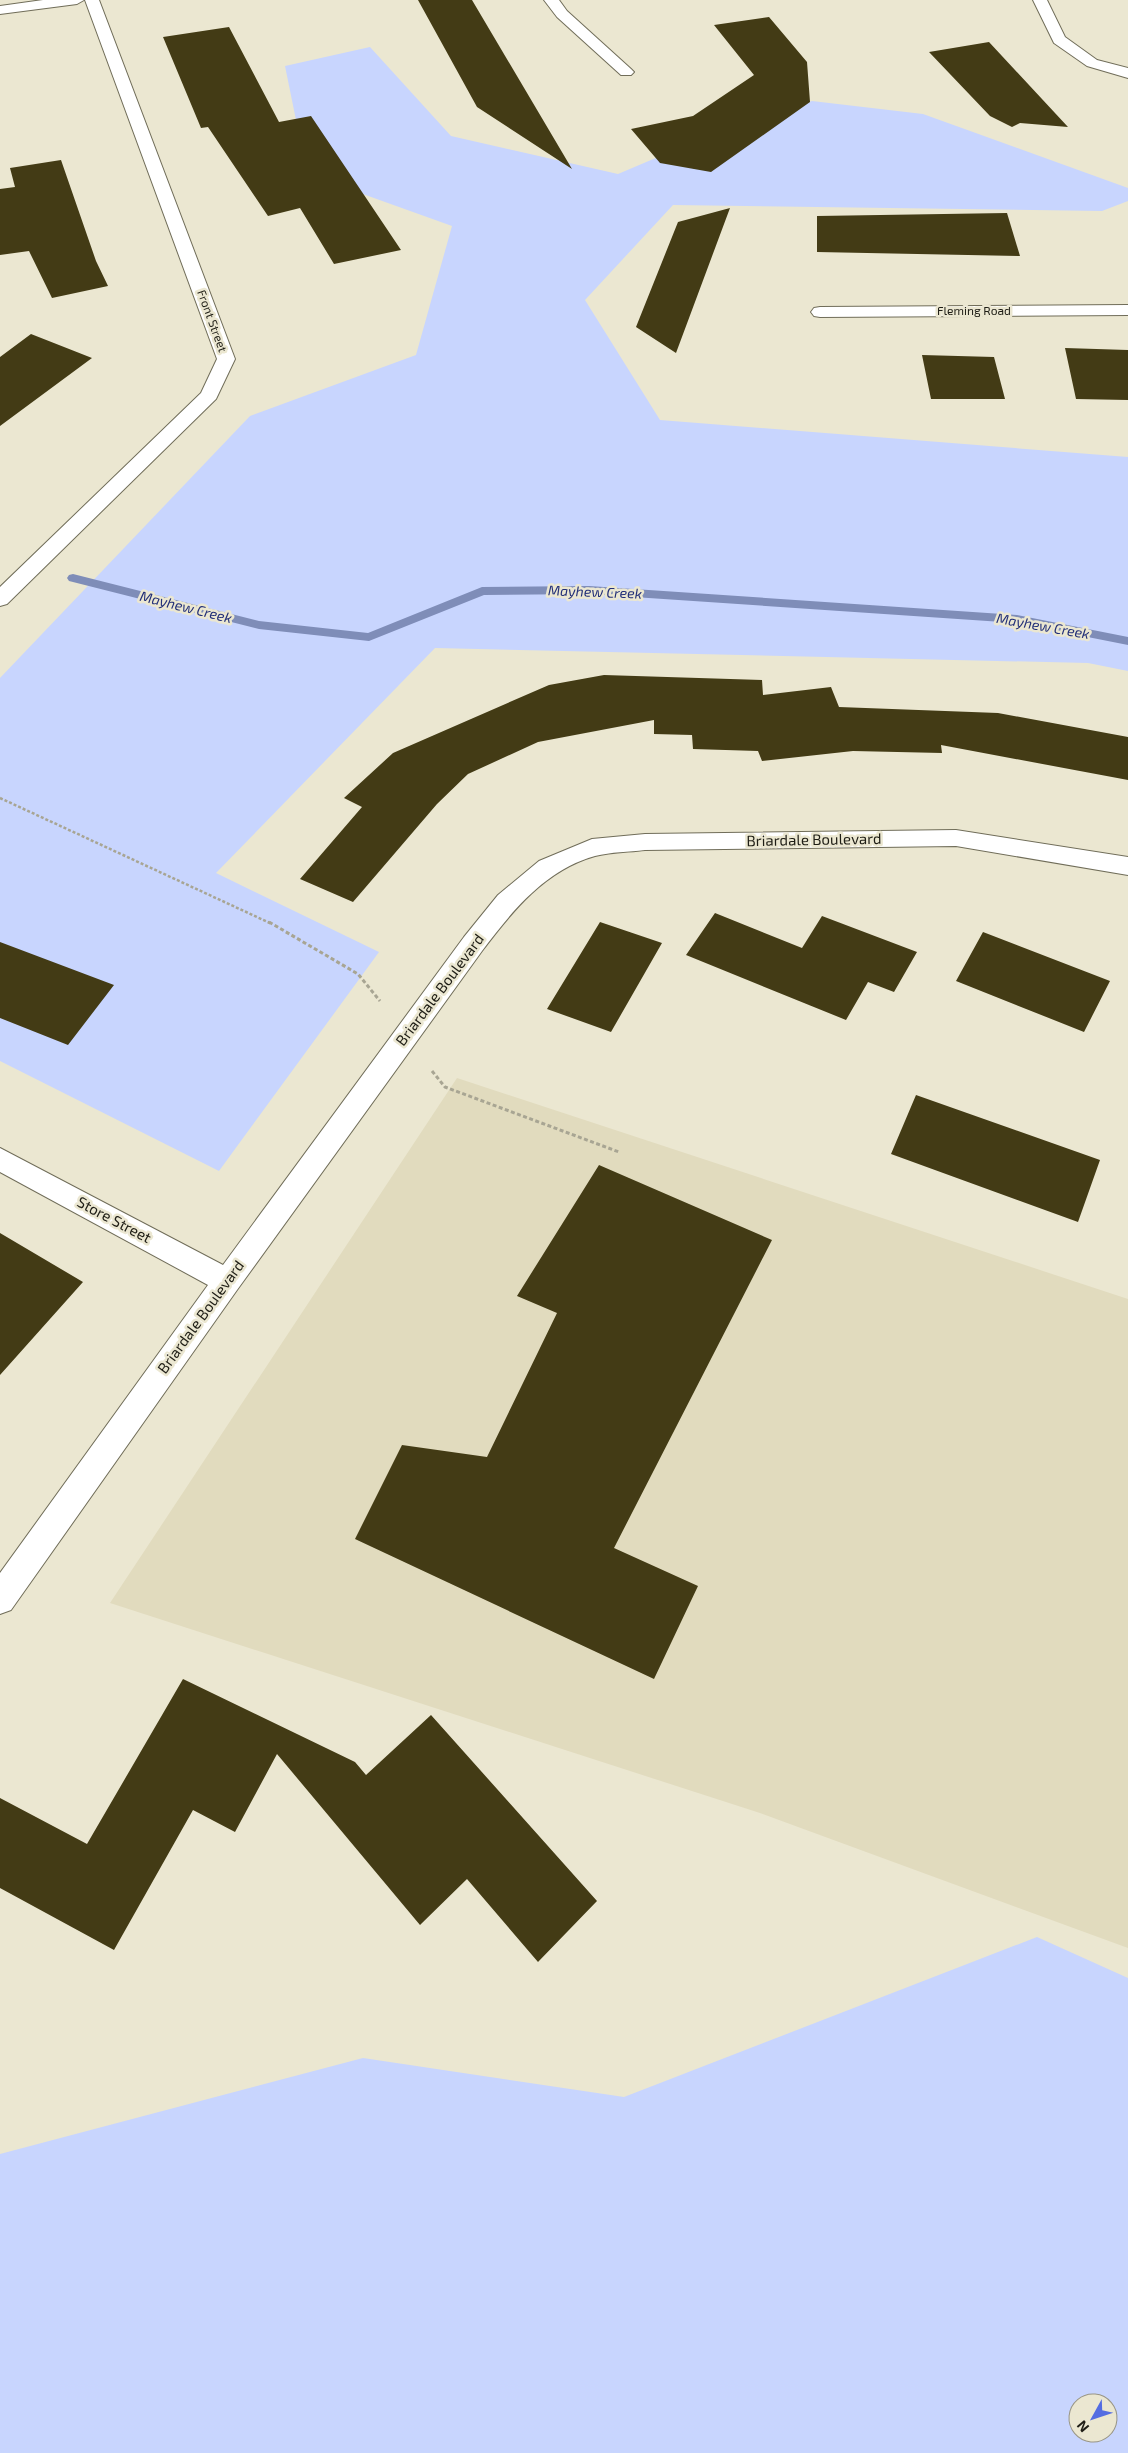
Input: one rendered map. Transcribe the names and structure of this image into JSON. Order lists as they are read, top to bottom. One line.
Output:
{"streets":{"street":["Fleming Road","Front Street","Briardale Boulevard","Store Street"]},"crossings":[["Briardale Boulevard","Store Street"]],"water":["Mayhew Creek"],"north":"bottom left"}
